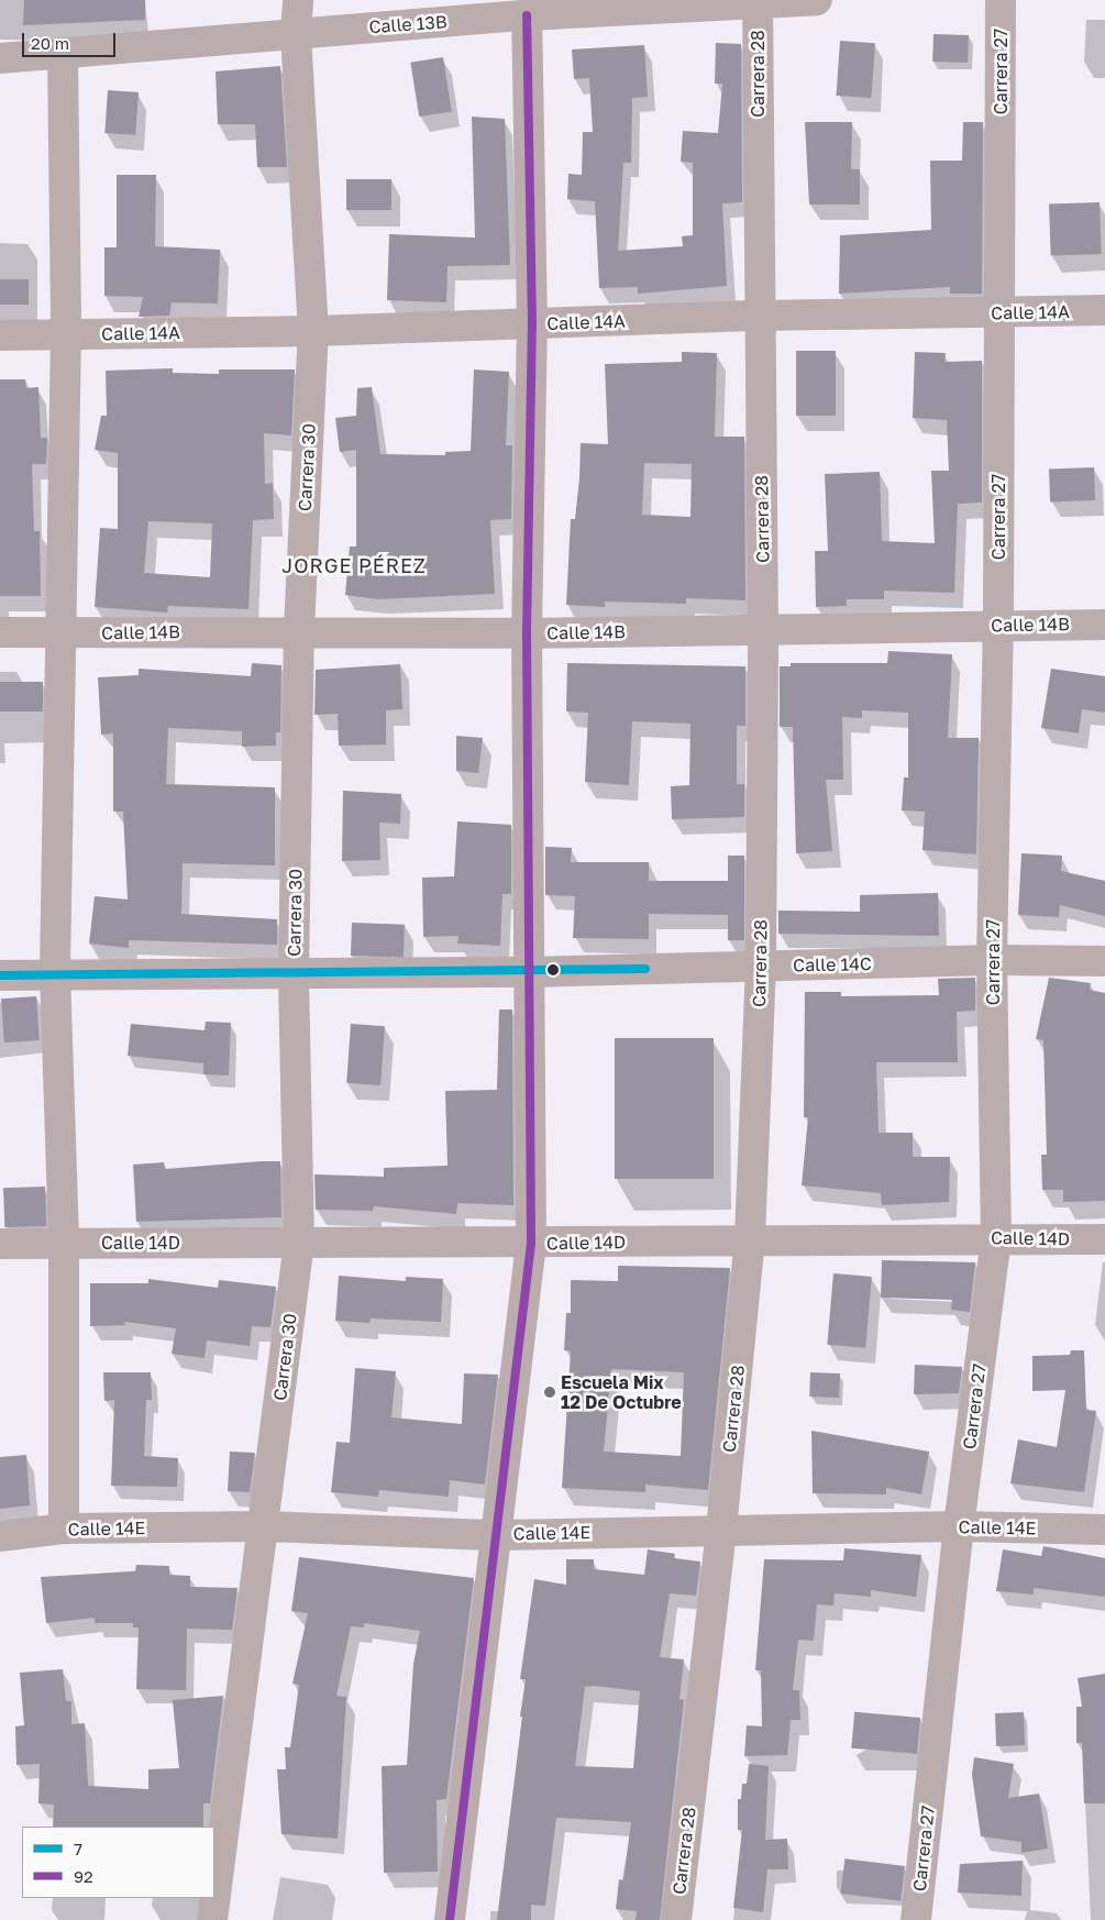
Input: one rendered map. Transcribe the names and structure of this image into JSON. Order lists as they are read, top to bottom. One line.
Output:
{"streets":{"street":["Calle 13B","Carrera 27","Carrera 28","Calle 14A","Carrera 30","Calle 14B","Calle 14C","Calle 14D","Calle 14E"]},"crossings":[["Calle 13B","Carrera 28"],["Calle 13B","Carrera 30"],["Carrera 27","Calle 14A"],["Carrera 27","Calle 14B"],["Carrera 27","Calle 14C"],["Carrera 27","Calle 14D"],["Carrera 27","Calle 14E"],["Carrera 28","Calle 14A"],["Carrera 28","Calle 14B"],["Carrera 28","Calle 14C"],["Carrera 28","Calle 14D"],["Carrera 28","Calle 14E"],["Calle 14A","Carrera 30"],["Carrera 30","Calle 14B"],["Carrera 30","Calle 14C"],["Carrera 30","Calle 14D"],["Carrera 30","Calle 14E"]],"districts":["JORGE PÉREZ"],"places":["Escuela Mix 12 De Octubre"],"lines":["transit line 92","transit line 7"],"legend":["7","92"],"scale_bar":"20 m"}
